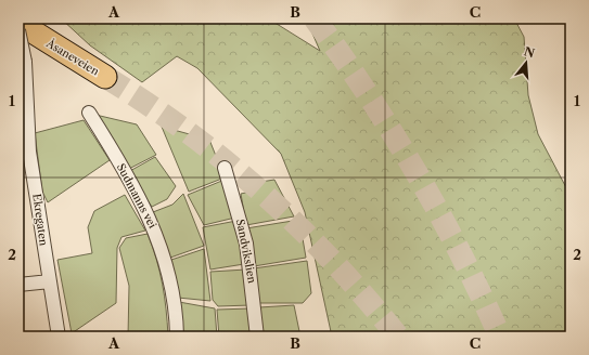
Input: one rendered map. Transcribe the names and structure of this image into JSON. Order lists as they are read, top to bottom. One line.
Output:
{"streets":{"highway":["Åsaneveien"],"street":["Sudmanns vei","Ekregaten","Sandvikslien"]},"crossings":[["Åsaneveien","Ekregaten"]],"north":"top","grid":{"columns":["A","B","C"],"rows":["1","2"]}}
